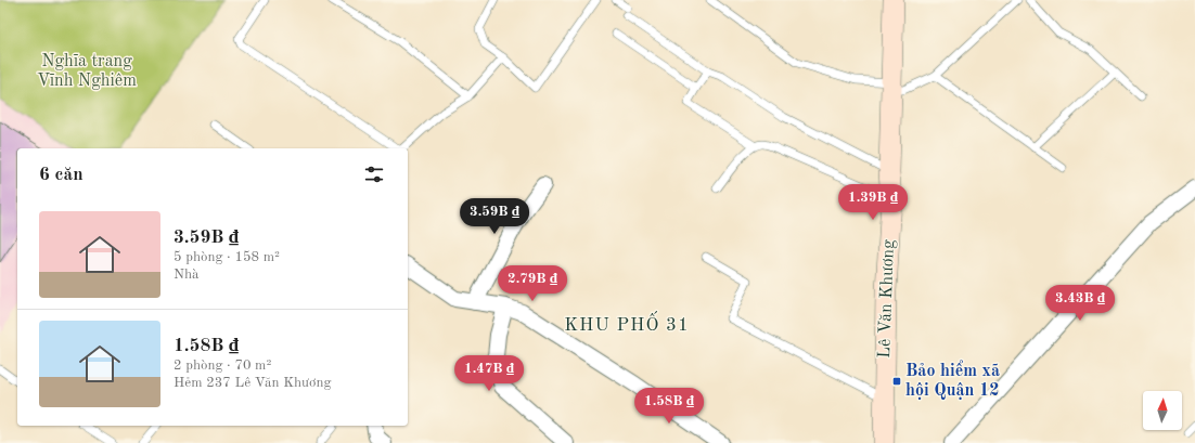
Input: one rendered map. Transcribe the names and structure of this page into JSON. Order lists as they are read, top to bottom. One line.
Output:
{"streets":{"main road":["Lê Văn Khương"]},"districts":["KHU PHỐ 31"],"parks":["Nghĩa trang Vĩnh Nghiêm"],"places":{"transit":["Bảo hiểm xã hội Quận 12"]},"north":"top","page":{"heading":"6 căn","price":["1.39B ₫","3.59B ₫","2.79B ₫","3.43B ₫","1.47B ₫","1.58B ₫"],"list":[{"name":"3.59B ₫","note":"5 phòng · 158 m² · Nhà"},{"name":"1.58B ₫","note":"2 phòng · 70 m² · Hẻm 237 Lê Văn Khương"}]}}
